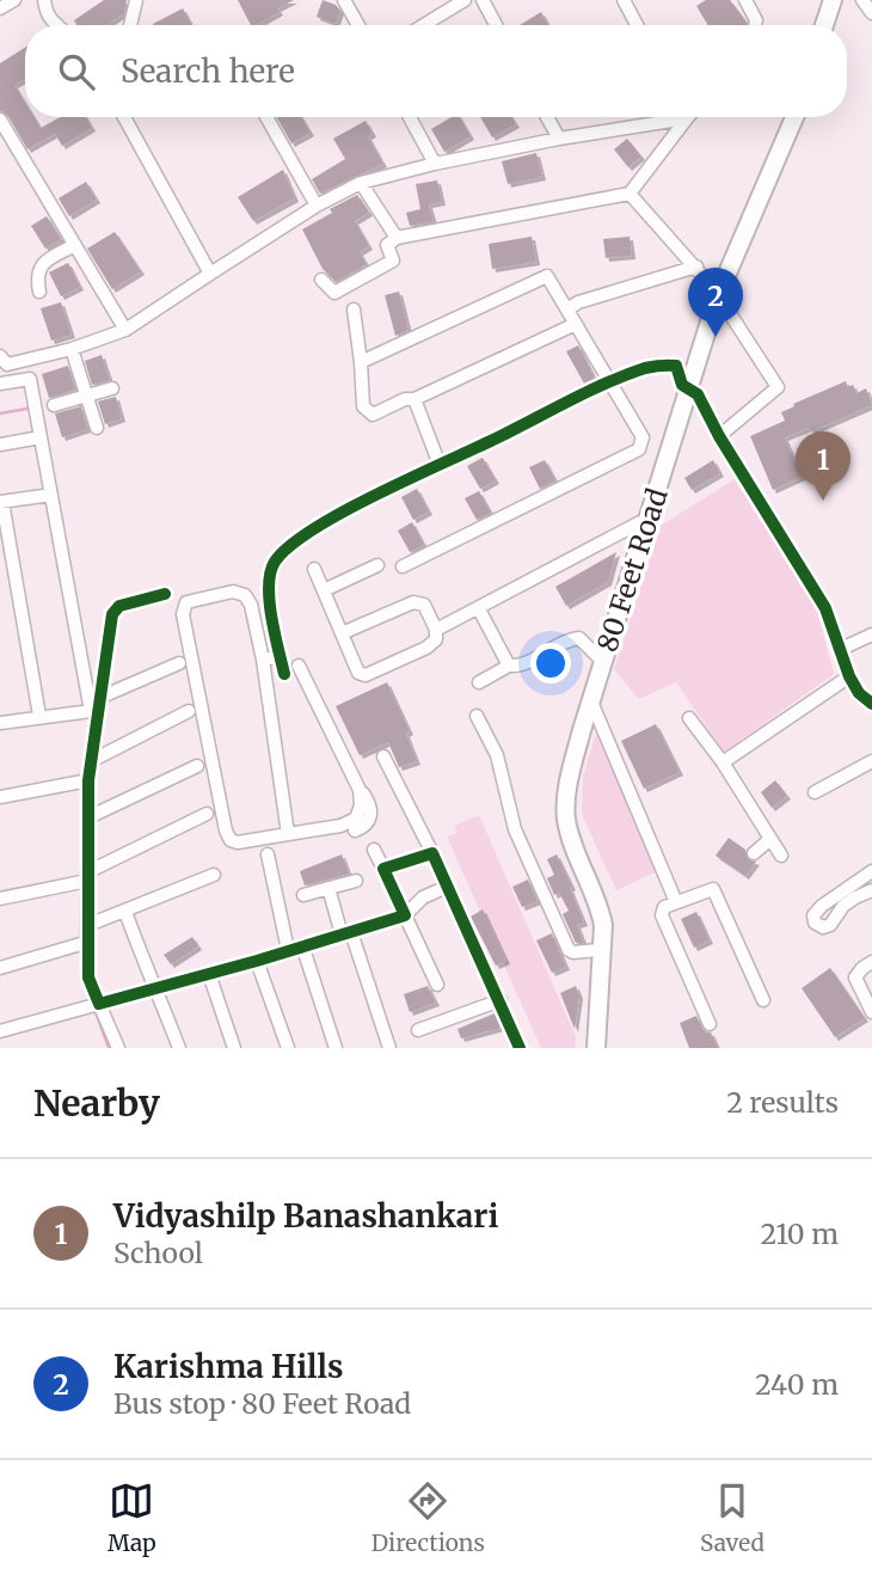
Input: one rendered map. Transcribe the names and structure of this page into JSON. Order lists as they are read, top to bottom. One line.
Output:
{"streets":{"main road":["80 Feet Road"]},"page":{"search":"Search here","pins":["2","1"],"heading":["Nearby","2 results"],"list":[{"mark":"1","name":"Vidyashilp Banashankari","note":"School","value":"210 m"},{"mark":"2","name":"Karishma Hills","note":"Bus stop · 80 Feet Road","value":"240 m"}],"nav":["Map","Directions","Saved"]}}
